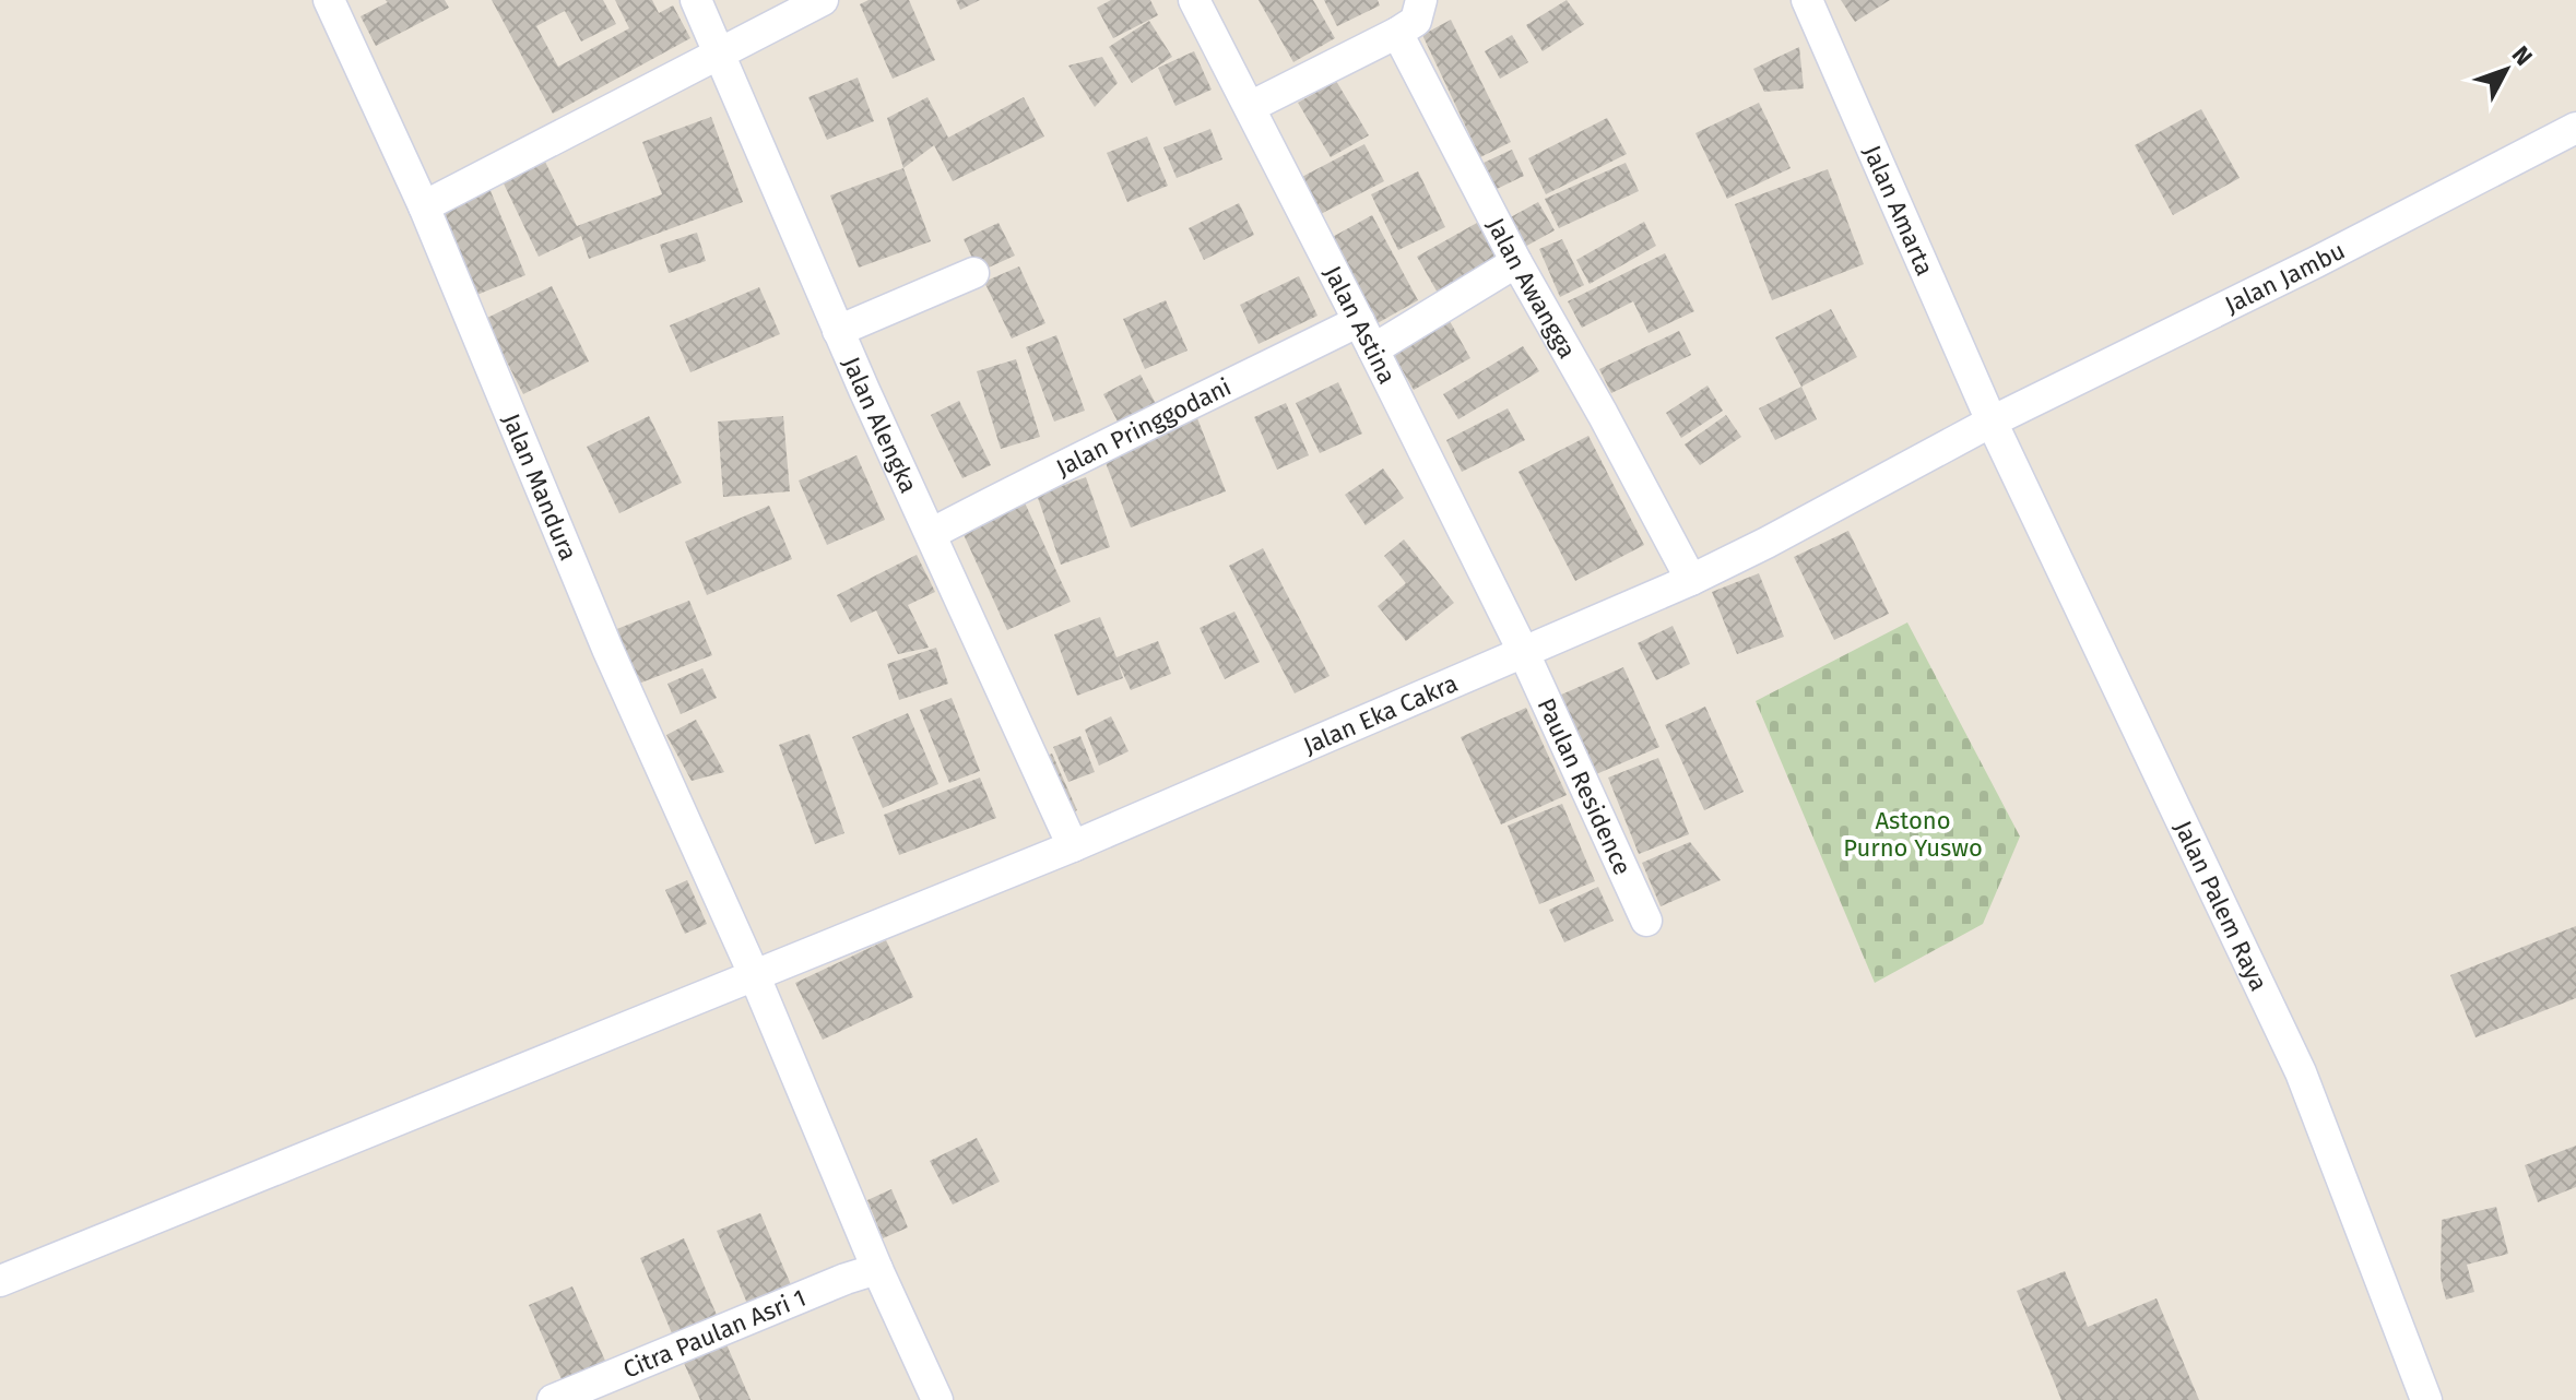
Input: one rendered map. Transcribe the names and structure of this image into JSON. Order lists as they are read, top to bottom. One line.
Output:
{"streets":{"street":["Jalan Amarta","Jalan Jambu","Jalan Awangga","Jalan Astina","Jalan Alengka","Jalan Pringgodani","Jalan Mandura","Jalan Eka Cakra","Paulan Residence","Jalan Palem Raya","Citra Paulan Asri 1"]},"crossings":[["Jalan Amarta","Jalan Jambu"],["Jalan Amarta","Jalan Eka Cakra"],["Jalan Amarta","Jalan Palem Raya"],["Jalan Jambu","Jalan Eka Cakra"],["Jalan Jambu","Jalan Palem Raya"],["Jalan Awangga","Jalan Eka Cakra"],["Jalan Astina","Jalan Pringgodani"],["Jalan Astina","Jalan Eka Cakra"],["Jalan Astina","Paulan Residence"],["Jalan Alengka","Jalan Pringgodani"],["Jalan Alengka","Jalan Eka Cakra"],["Jalan Mandura","Jalan Eka Cakra"],["Jalan Mandura","Citra Paulan Asri 1"],["Jalan Eka Cakra","Paulan Residence"],["Jalan Eka Cakra","Jalan Palem Raya"]],"parks":["Astono Purno Yuswo"],"north":"top right"}
